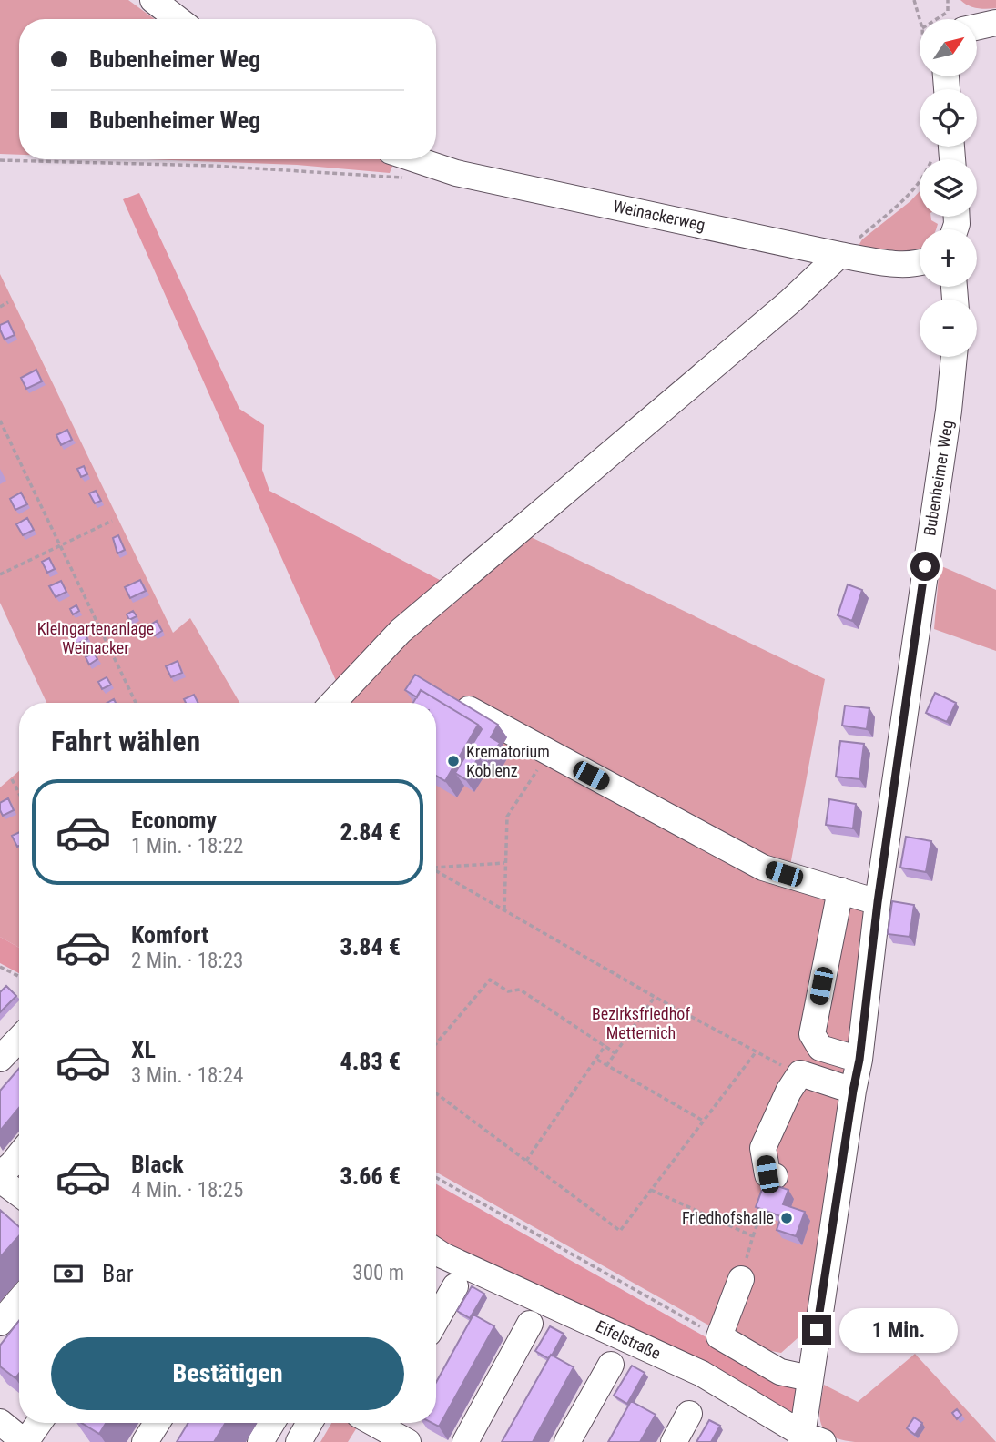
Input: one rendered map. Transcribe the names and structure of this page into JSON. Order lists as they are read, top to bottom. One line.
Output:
{"streets":{"street":["Weinackerweg","Bubenheimer Weg","Eifelstraße"]},"crossings":[["Bubenheimer Weg","Eifelstraße"]],"parks":["Kleingartenanlage Weinacker","Bezirksfriedhof Metternich"],"places":["Krematorium Koblenz","Friedhofshalle"],"north":"top right","page":{"map_buttons":["+","−"],"banner":["Bubenheimer Weg","Bubenheimer Weg"],"heading":"Fahrt wählen","list":[{"name":"Economy","note":"1 Min. · 18:22","value":"2.84 €"},{"name":"Komfort","note":"2 Min. · 18:23","value":"3.84 €"},{"name":"XL","note":"3 Min. · 18:24","value":"4.83 €"},{"name":"Black","note":"4 Min. · 18:25","value":"3.66 €"}],"pay":["Bar","300 m"],"bubble":"1 Min.","buttons":"Bestätigen"}}
